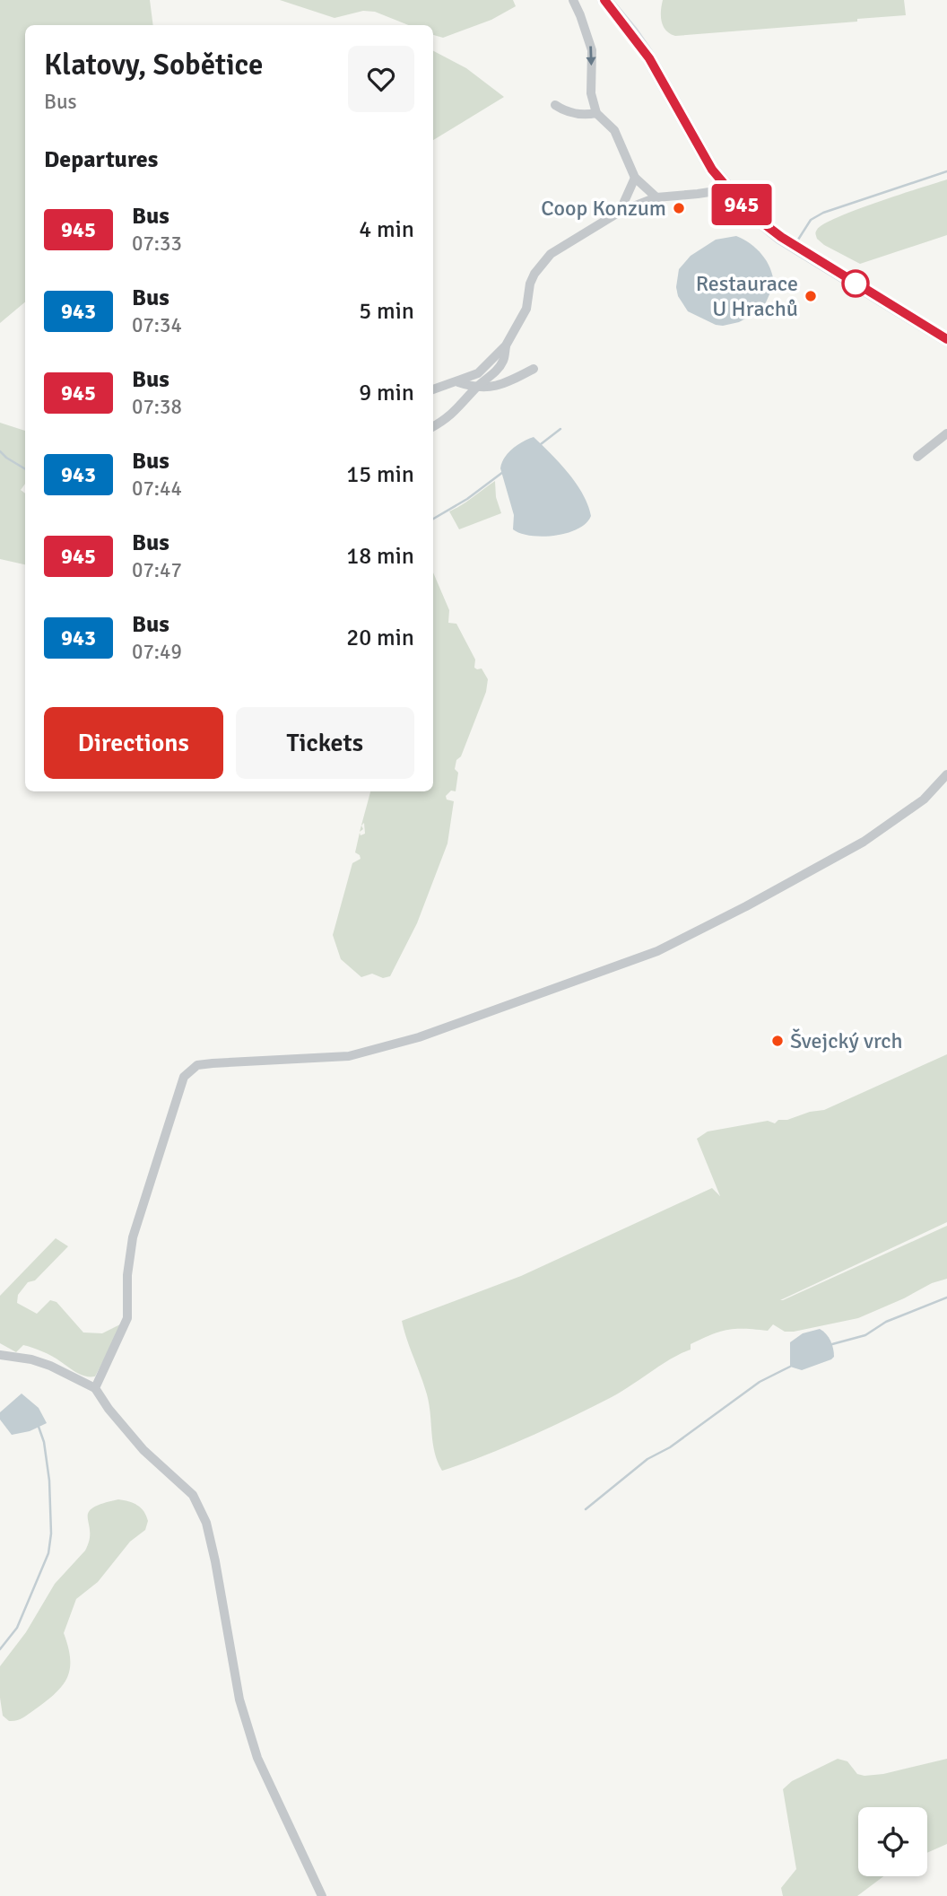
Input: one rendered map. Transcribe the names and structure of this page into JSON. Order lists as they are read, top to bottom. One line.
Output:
{"places":["Coop Konzum","Restaurace U Hrachů","Švejcký vrch"],"lines":["bus line 945"],"page":{"on_map":"945","heading":[["Klatovy, Sobětice","Bus"],"Departures"],"list":[{"mark":"945","name":"Bus","note":"07:33","value":"4 min"},{"mark":"943","name":"Bus","note":"07:34","value":"5 min"},{"mark":"945","name":"Bus","note":"07:38","value":"9 min"},{"mark":"943","name":"Bus","note":"07:44","value":"15 min"},{"mark":"945","name":"Bus","note":"07:47","value":"18 min"},{"mark":"943","name":"Bus","note":"07:49","value":"20 min"}],"buttons":["Directions","Tickets"]}}
